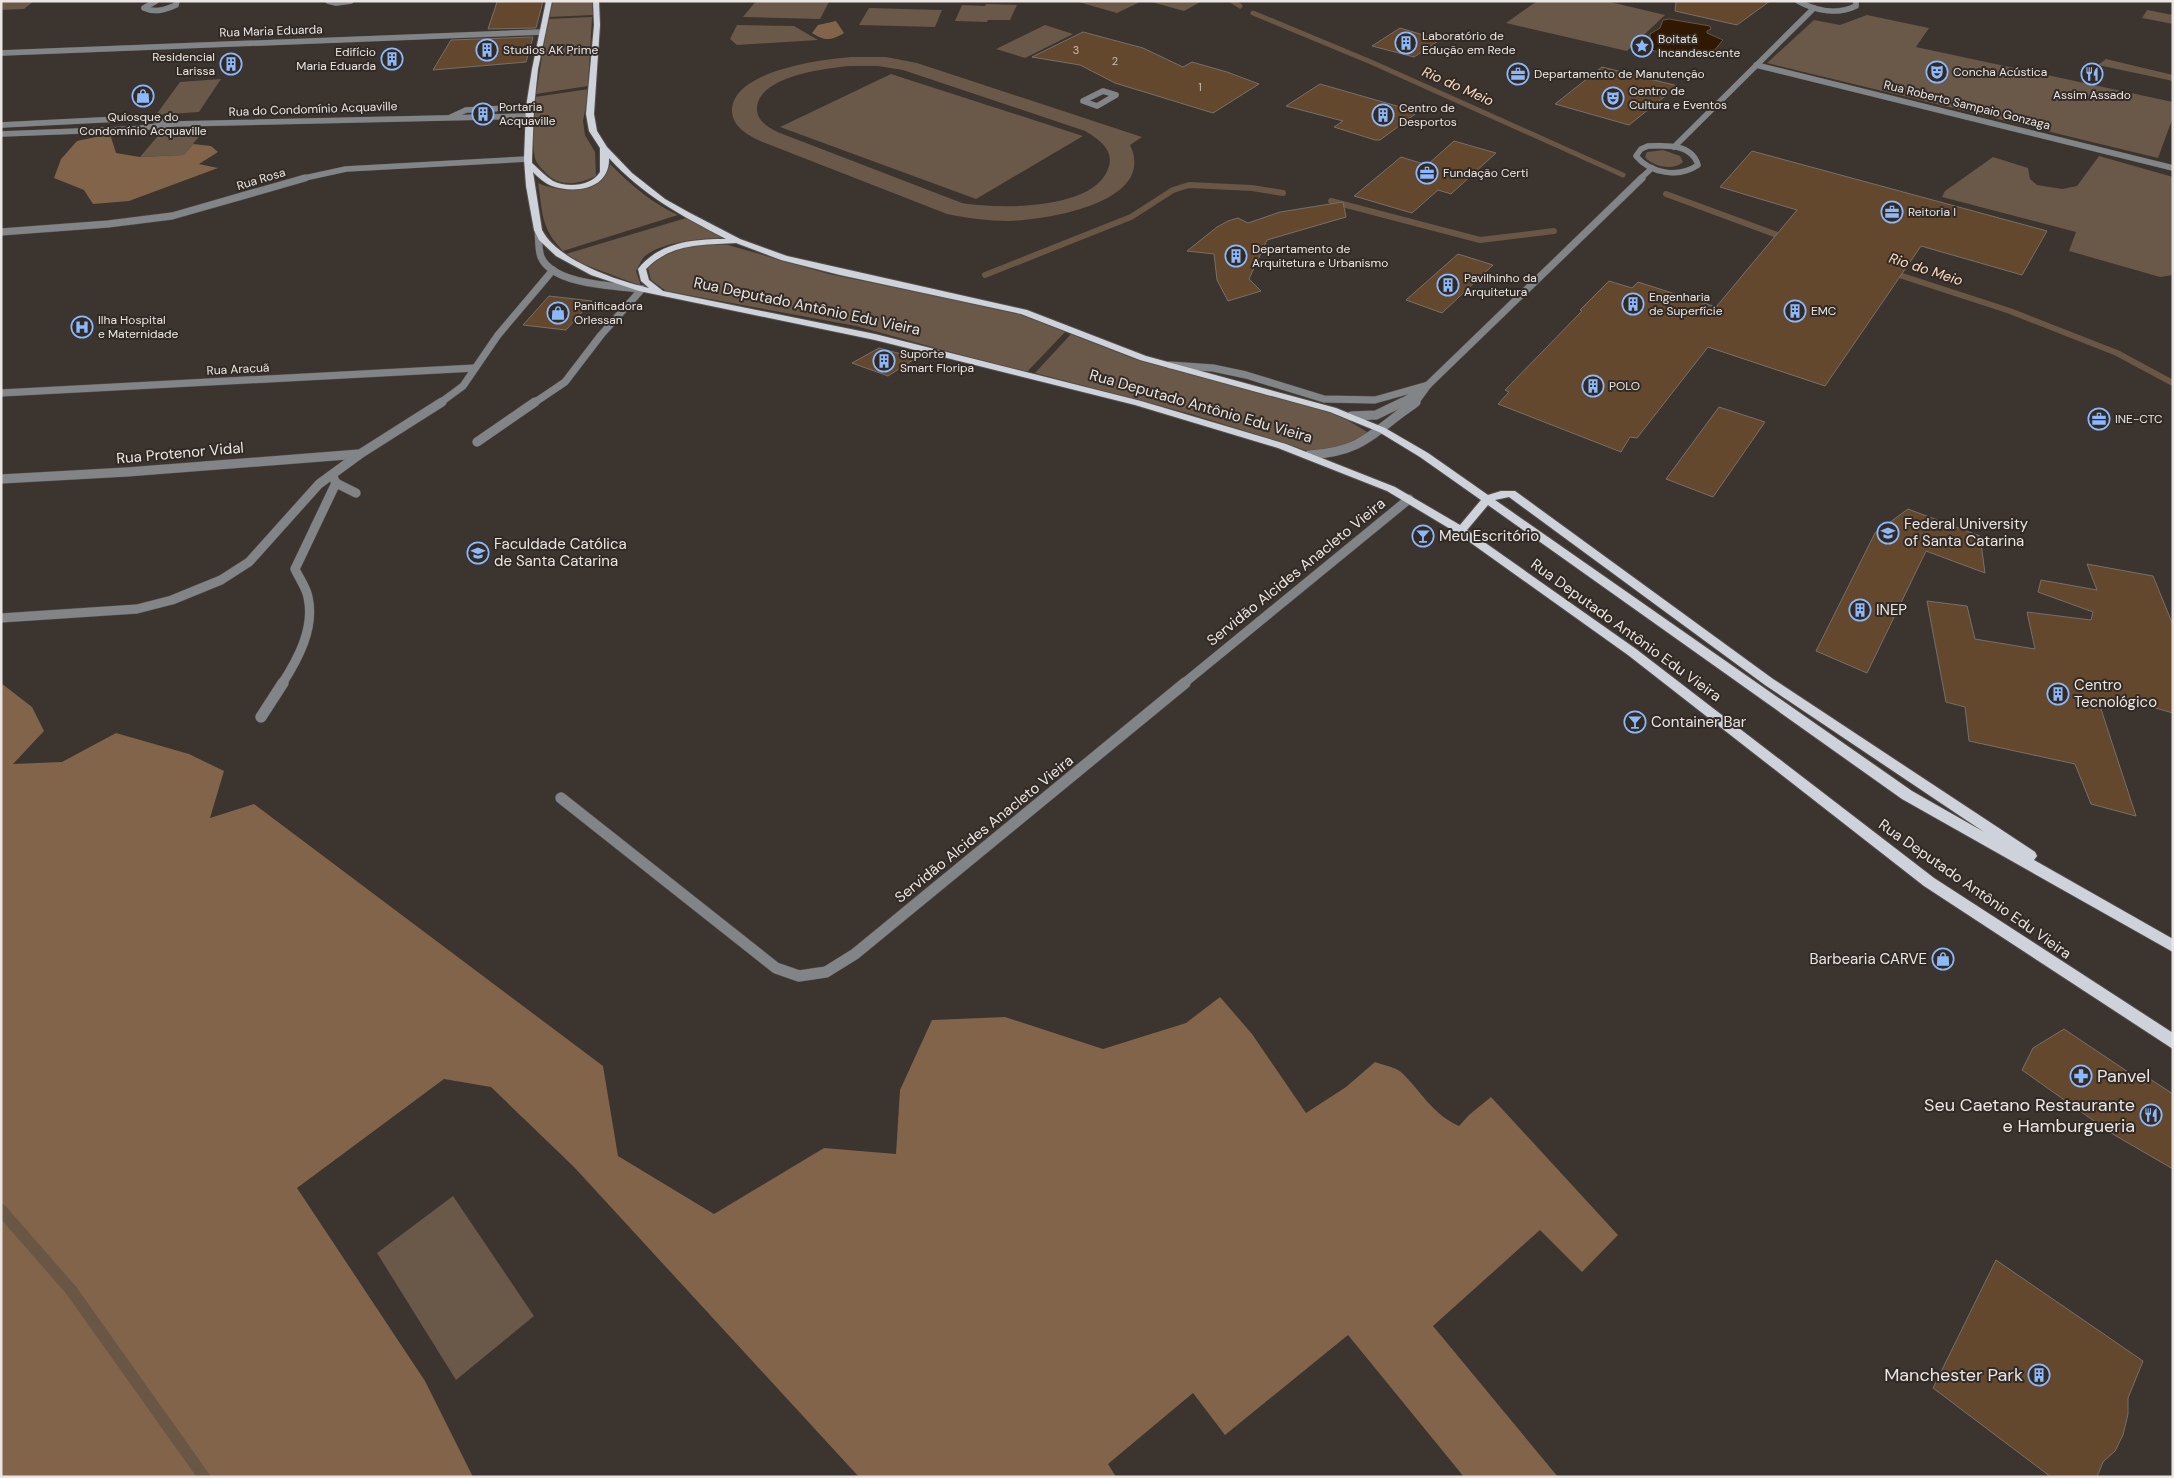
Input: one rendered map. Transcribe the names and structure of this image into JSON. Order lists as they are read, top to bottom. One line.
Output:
{"streets":{"main road":["Rua Deputado Antônio Edu Vieira"],"street":["Rua Maria Eduarda","Rua Roberto Sampaio Gonzaga","Rua do Condomínio Acquaville","Rua Rosa","Rua Aracuã","Rua Protenor Vidal","Servidão Alcides Anacleto Vieira"]},"crossings":[["Rua Maria Eduarda","Rua Deputado Antônio Edu Vieira"],["Rua do Condomínio Acquaville","Rua Deputado Antônio Edu Vieira"],["Rua Rosa","Rua Deputado Antônio Edu Vieira"],["Rua Deputado Antônio Edu Vieira","Servidão Alcides Anacleto Vieira"]],"water":["Rio do Meio"],"places":{"building":["Laboratório de Edução em Rede","Studios AK Prime","Edifício Maria Eduarda","Residencial Larissa","Portaria Acquaville","Centro de Desportos","Departamento de Arquitetura e Urbanismo","Pavilhinho da Arquitetura","Engenharia de Superfície","EMC","Suporte Smart Floripa","POLO","INEP","Centro Tecnológico","Manchester Park"],"place":["Boitatá Incandescente"],"theatre":["Concha Acústica","Centro de Cultura e Eventos"],"office":["Departamento de Manutenção","Fundação Certi","Reitoria I","INE-CTC"],"restaurant":["Assim Assado","Seu Caetano Restaurante e Hamburgueria"],"shop":["Quiosque do Condomínio Acquaville","Panificadora Orlessan","Barbearia CARVE"],"hospital":["Ilha Hospital e Maternidade"],"school or university":["Federal University of Santa Catarina","Faculdade Católica de Santa Catarina"],"bar":["Meu Escritório","Container Bar"],"pharmacy":["Panvel"]},"house_numbers":["3","2","1"]}
